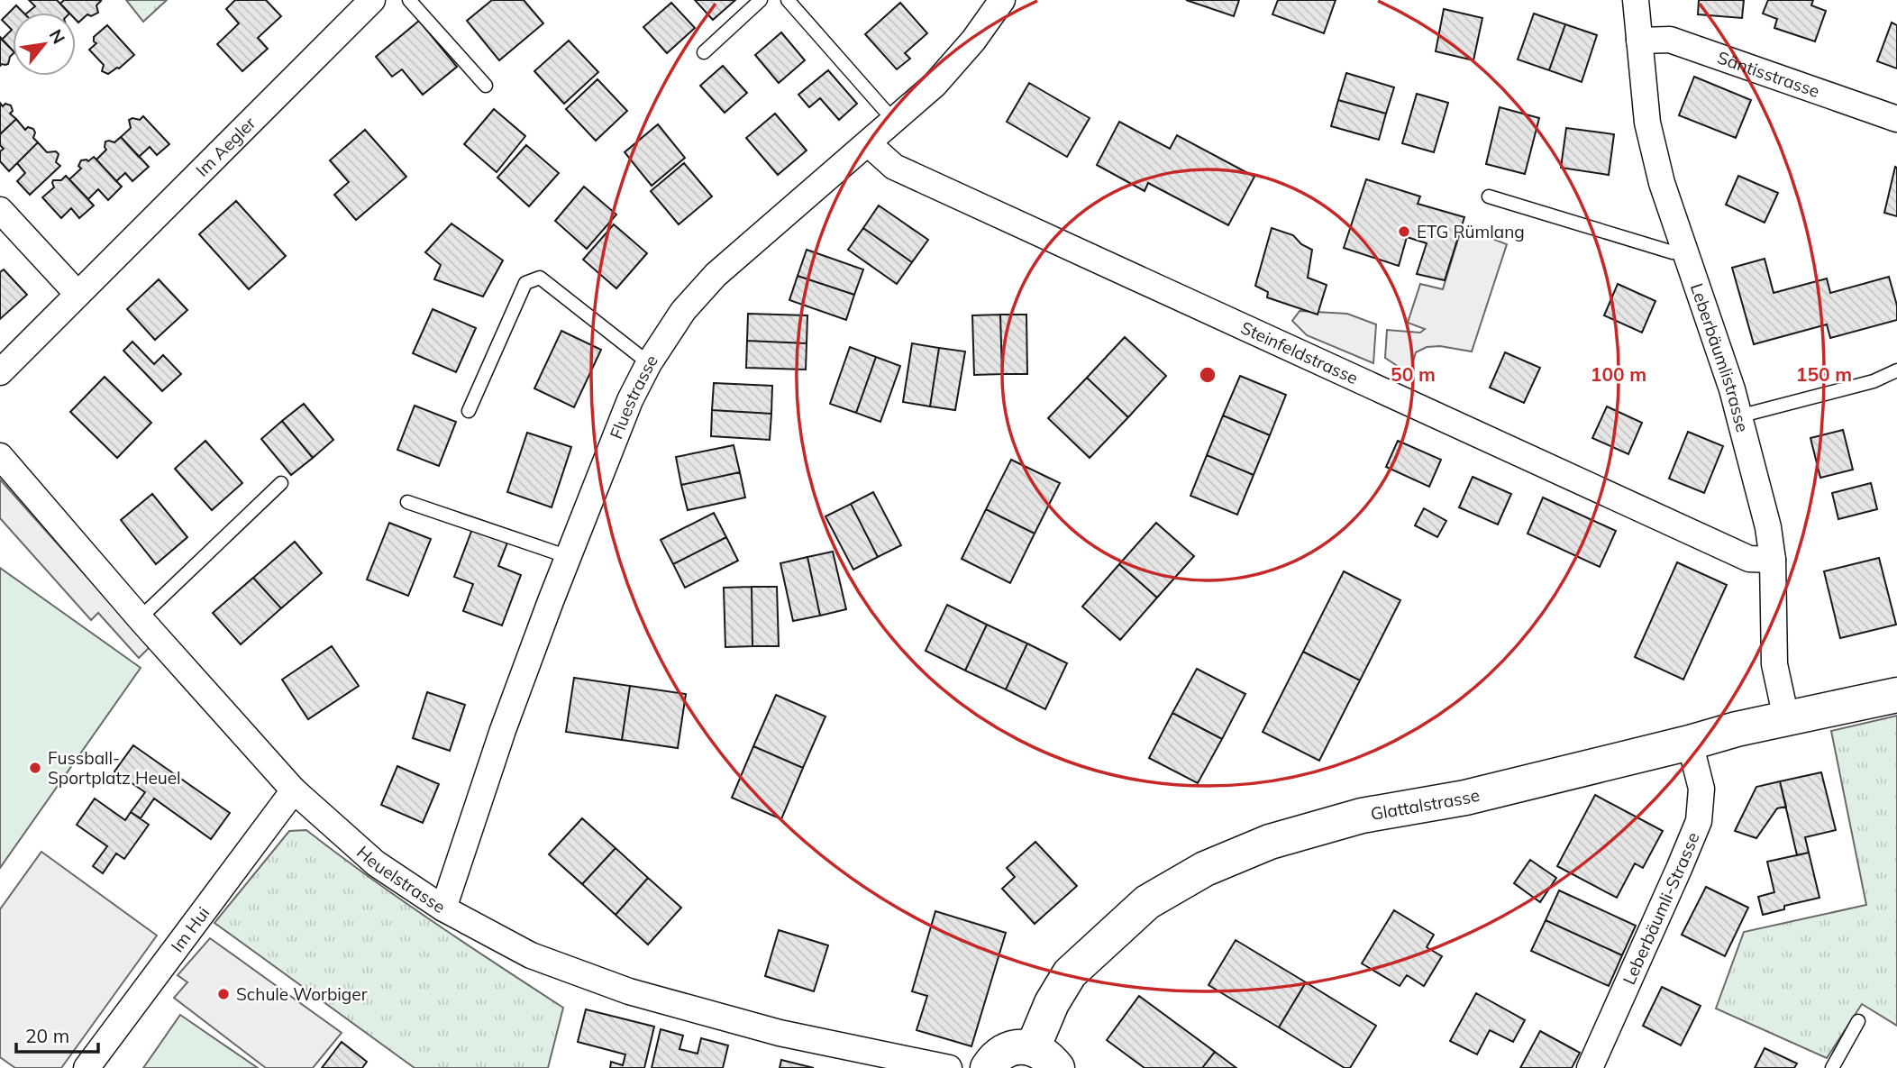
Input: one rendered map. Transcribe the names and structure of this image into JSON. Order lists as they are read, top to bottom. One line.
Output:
{"streets":{"street":["Säntisstrasse","Im Aegler","Steinfeldstrasse","Leberbäumlistrasse","Fluestrasse","Glattalstrasse","Heuelstrasse","Leberbäumli-Strasse","Im Hui"]},"crossings":[["Säntisstrasse","Leberbäumlistrasse"],["Steinfeldstrasse","Leberbäumlistrasse"],["Steinfeldstrasse","Fluestrasse"],["Leberbäumlistrasse","Glattalstrasse"],["Fluestrasse","Heuelstrasse"],["Glattalstrasse","Leberbäumli-Strasse"],["Heuelstrasse","Im Hui"]],"places":["ETG Rümlang","Fussball- Sportplatz Heuel","Schule Worbiger"],"scale_bar":"20 m","north":"top right","rings":["50 m","100 m","150 m"]}
